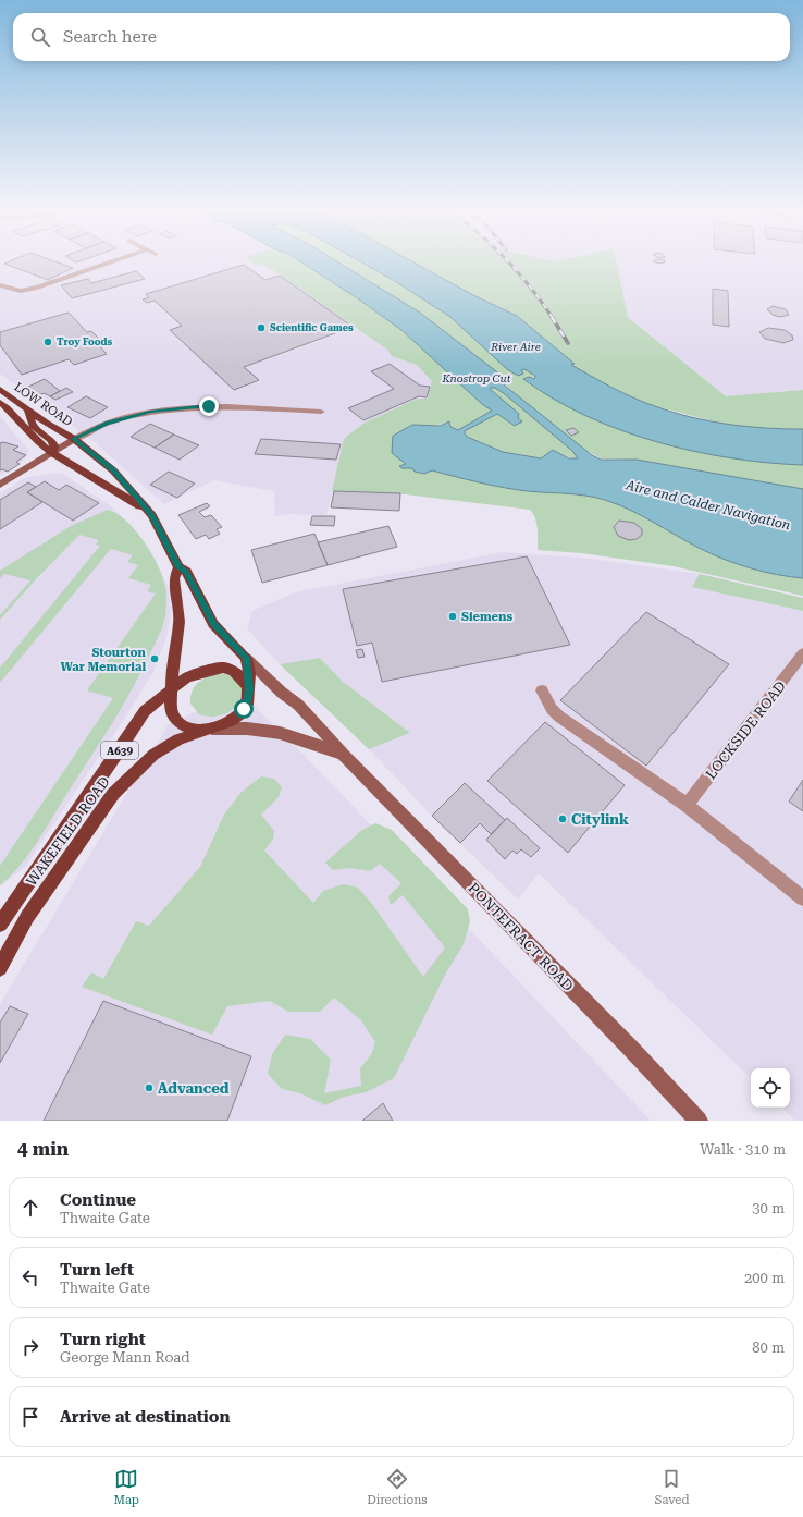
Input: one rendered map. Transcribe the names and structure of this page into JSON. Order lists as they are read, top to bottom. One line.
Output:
{"streets":{"main road":["LOW ROAD","A639","WAKEFIELD ROAD","PONTEFRACT ROAD"],"street":["LOCKSIDE ROAD"]},"crossings":[["LOW ROAD","PONTEFRACT ROAD"],["WAKEFIELD ROAD","PONTEFRACT ROAD"]],"water":["River Aire","Knostrop Cut","Aire and Calder Navigation"],"places":["Scientific Games","Troy Foods","Siemens","Stourton War Memorial","Citylink","Advanced"],"page":{"search":"Search here","heading":["4 min","Walk · 310 m"],"list":[["Continue","Thwaite Gate","30 m"],["Turn left","Thwaite Gate","200 m"],["Turn right","George Mann Road","80 m"],"Arrive at destination"],"nav":["Map","Directions","Saved"]}}
